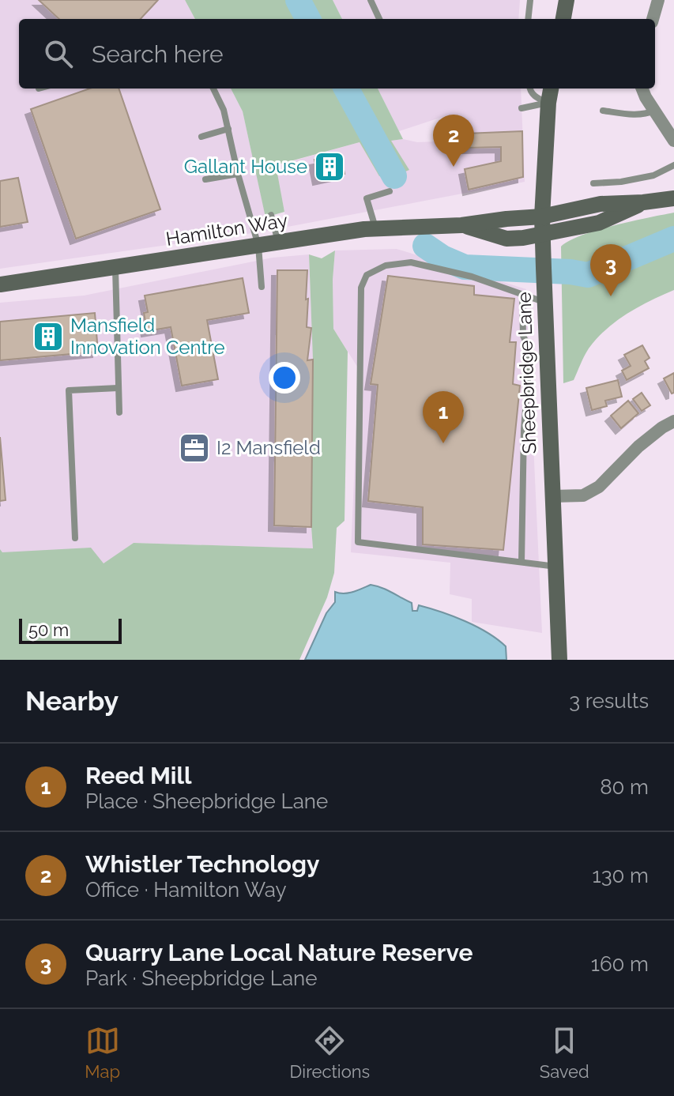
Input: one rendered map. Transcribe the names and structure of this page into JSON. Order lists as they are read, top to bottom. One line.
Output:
{"streets":{"street":["Hamilton Way","Sheepbridge Lane"]},"crossings":[["Hamilton Way","Sheepbridge Lane"]],"places":{"building":["Gallant House","Mansfield Innovation Centre"],"office":["I2 Mansfield"]},"scale_bar":"50 m","page":{"search":"Search here","pins":["2","3","1"],"scale":"50 m","heading":["Nearby","3 results"],"list":[{"mark":"1","name":"Reed Mill","note":"Place · Sheepbridge Lane","value":"80 m"},{"mark":"2","name":"Whistler Technology","note":"Office · Hamilton Way","value":"130 m"},{"mark":"3","name":"Quarry Lane Local Nature Reserve","note":"Park · Sheepbridge Lane","value":"160 m"}],"nav":["Map","Directions","Saved"]}}
